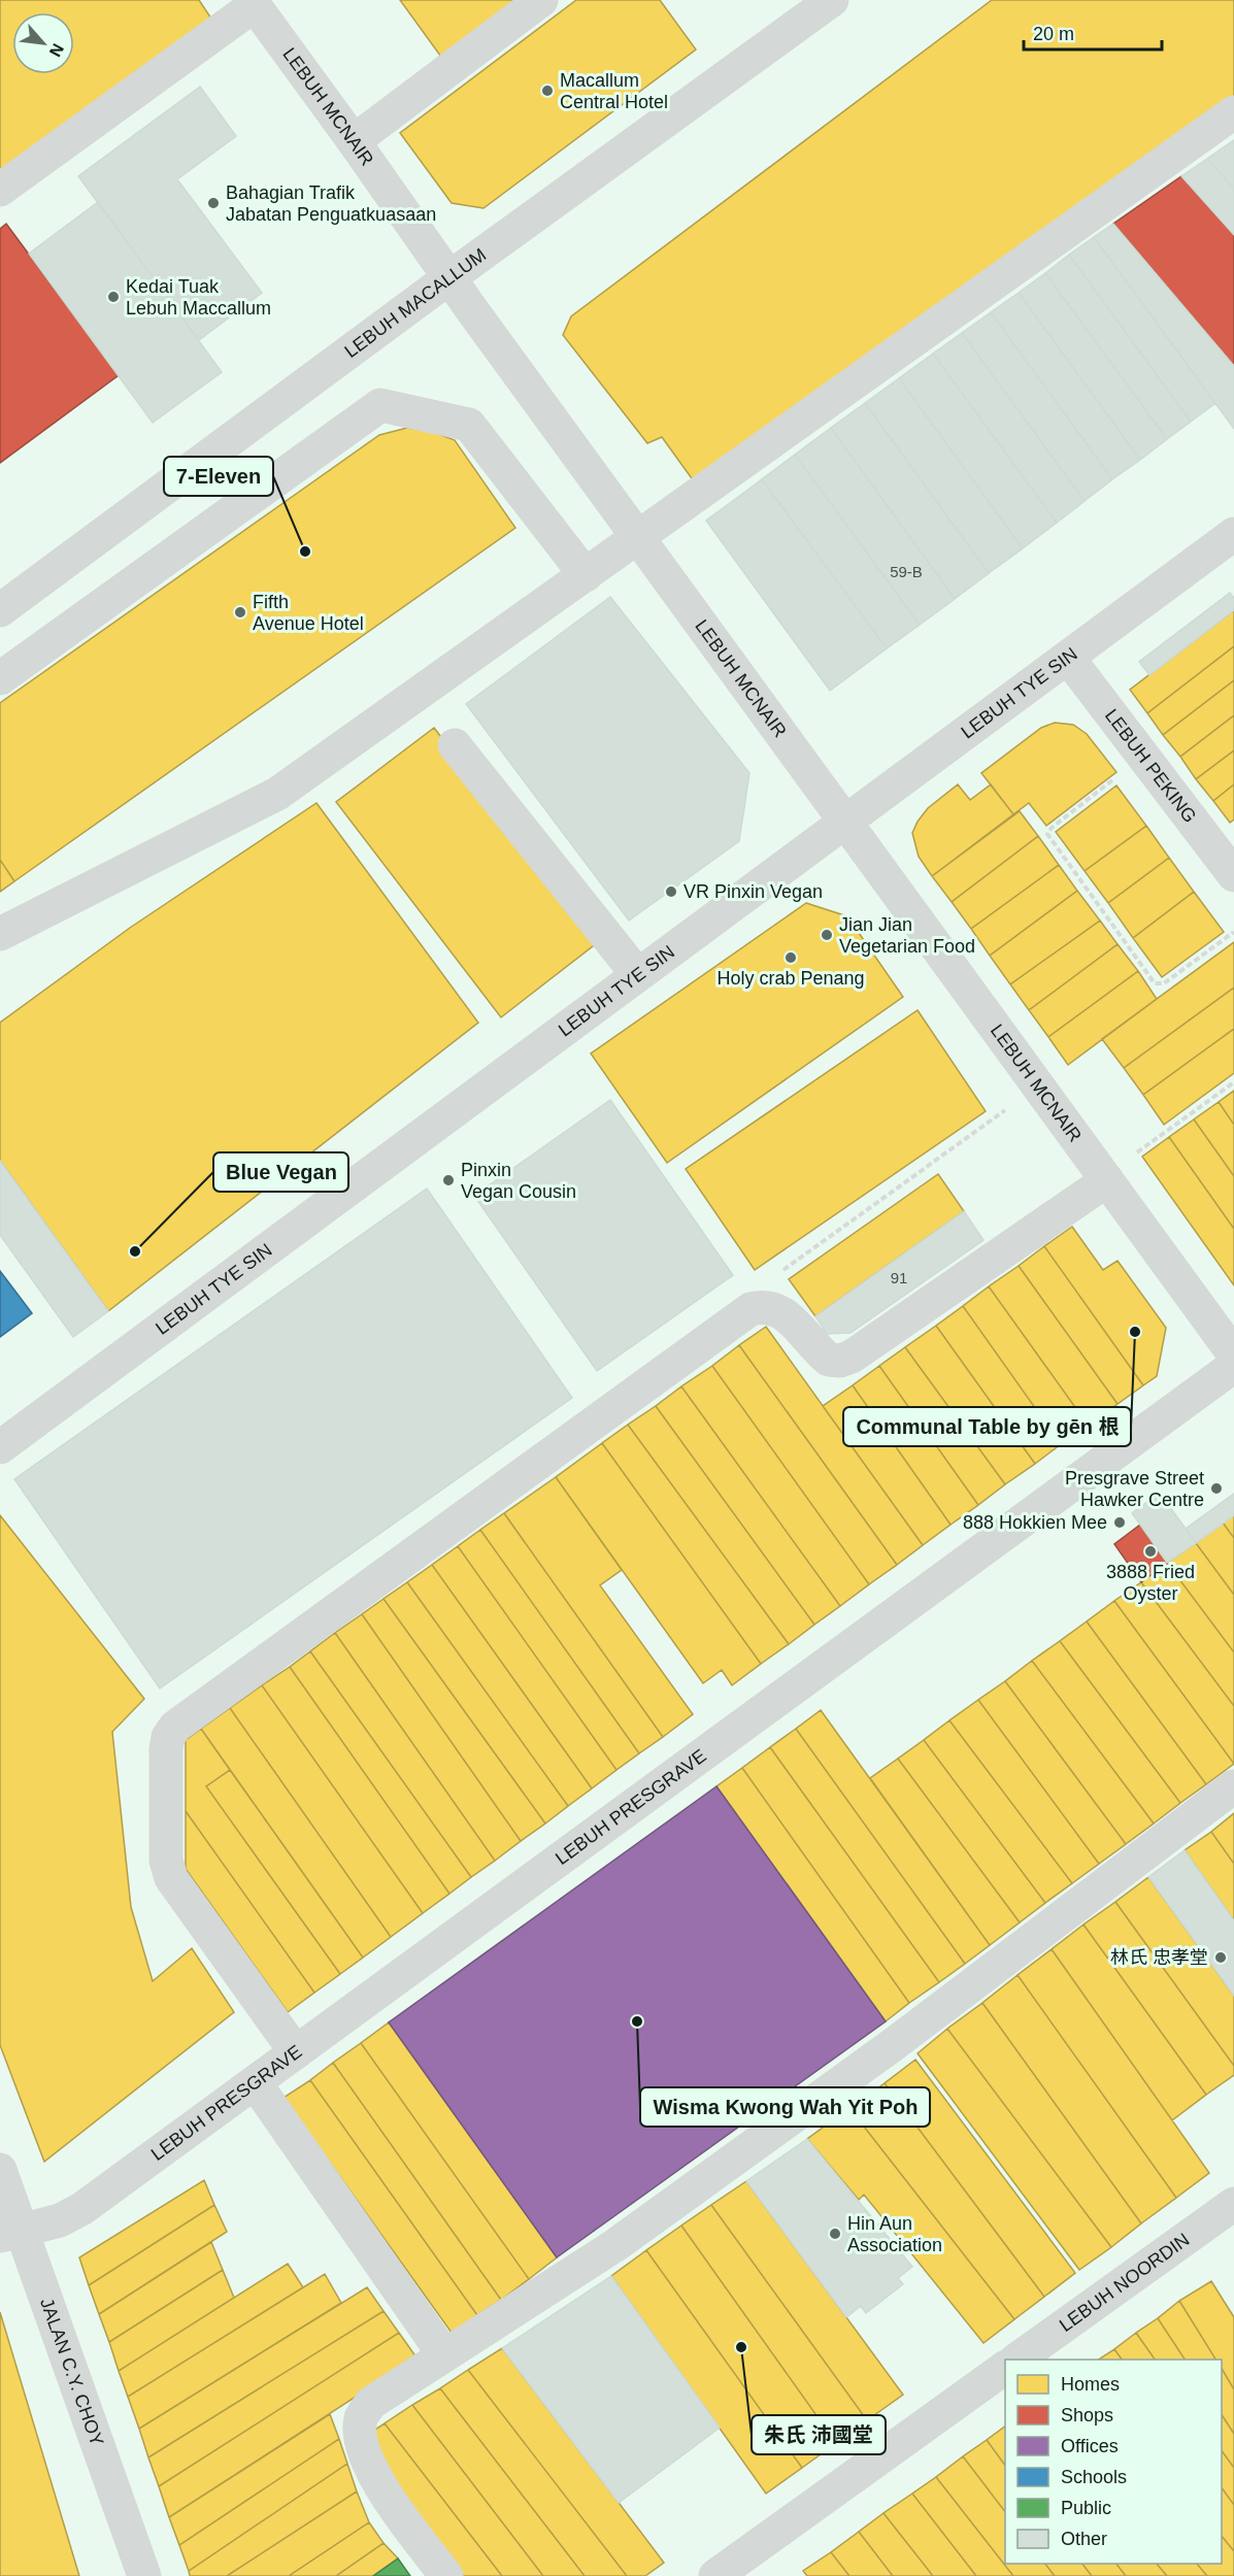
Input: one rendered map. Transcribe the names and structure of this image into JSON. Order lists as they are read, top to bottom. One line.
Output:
{"streets":{"street":["LEBUH MCNAIR","LEBUH MACALLUM","LEBUH TYE SIN","LEBUH PEKING","LEBUH PRESGRAVE","LEBUH NOORDIN","JALAN C.Y. CHOY"]},"crossings":[["LEBUH MCNAIR","LEBUH MACALLUM"],["LEBUH MCNAIR","LEBUH TYE SIN"],["LEBUH TYE SIN","LEBUH PEKING"],["LEBUH PRESGRAVE","JALAN C.Y. CHOY"]],"places":["Macallum Central Hotel","Bahagian Trafik Jabatan Penguatkuasaan","Kedai Tuak Lebuh Maccallum","7-Eleven","Fifth Avenue Hotel","VR Pinxin Vegan","Jian Jian Vegetarian Food","Holy crab Penang","Pinxin Vegan Cousin","Blue Vegan","Communal Table by gēn 根","Presgrave Street Hawker Centre","888 Hokkien Mee","3888 Fried Oyster","林氏 忠孝堂","Wisma Kwong Wah Yit Poh","Hin Aun Association","朱氏 沛國堂"],"house_numbers":["59-B","91"],"legend":["Homes","Shops","Offices","Schools","Public","Other"],"scale_bar":"20 m","north":"bottom right"}
